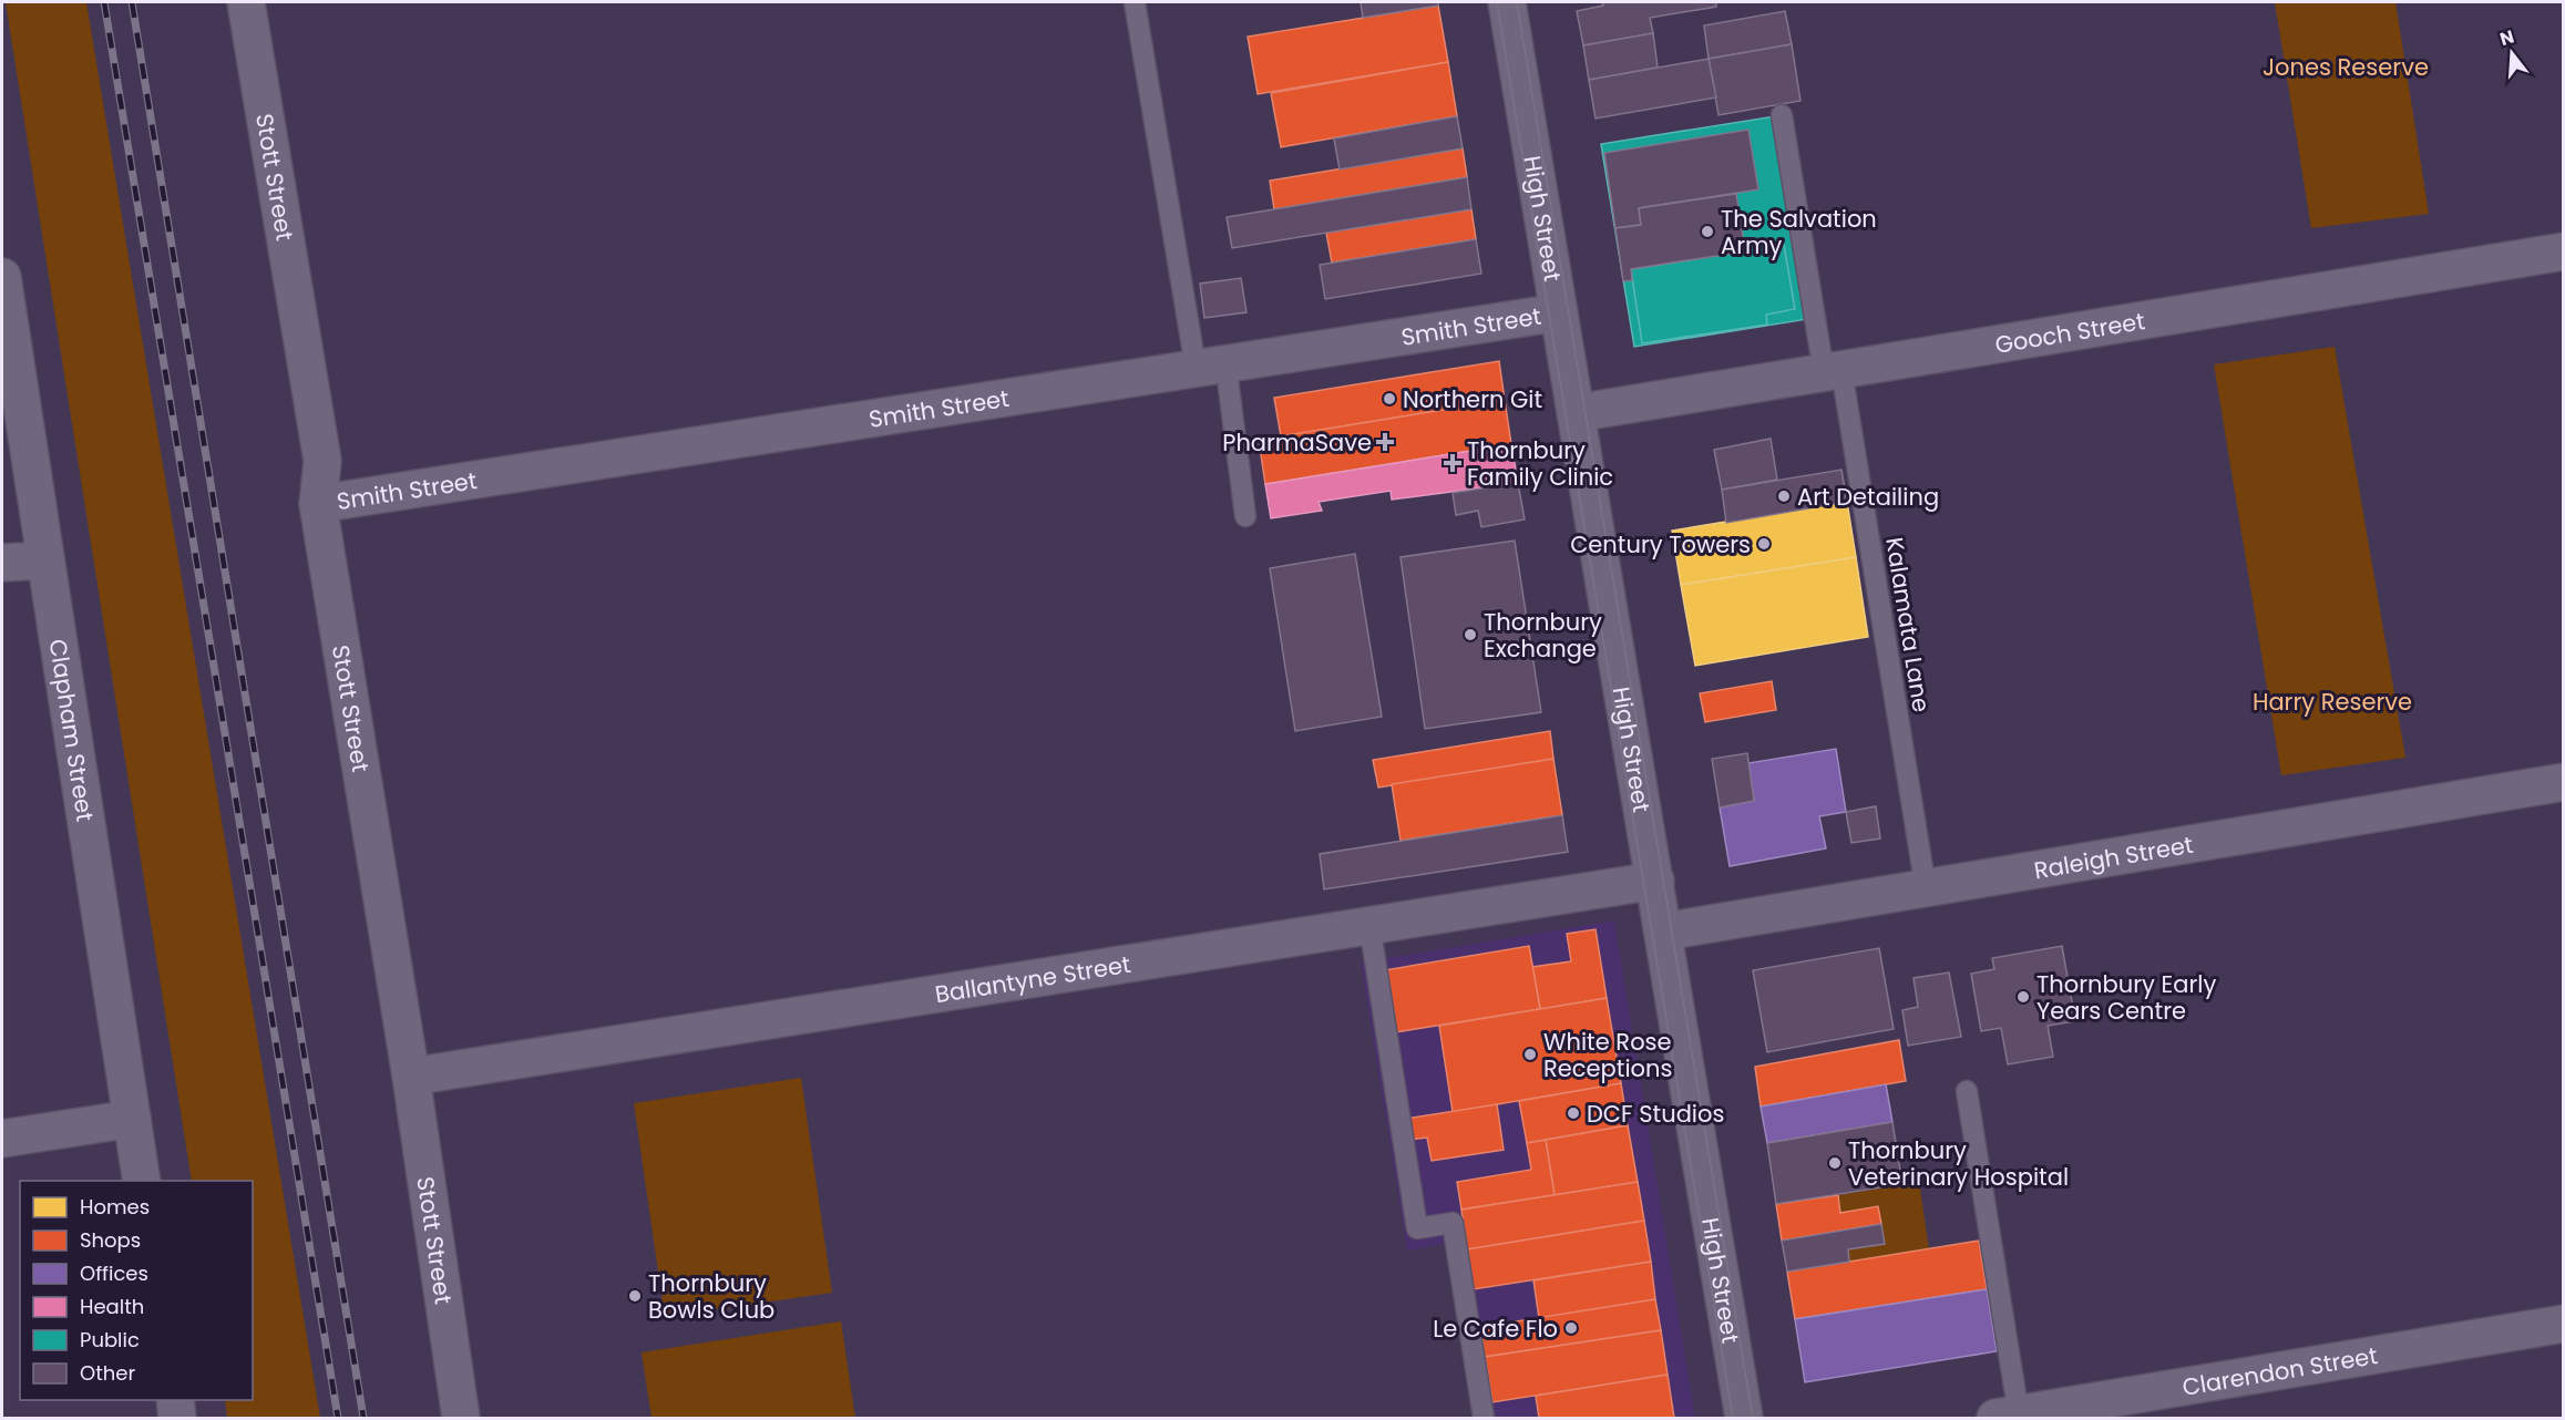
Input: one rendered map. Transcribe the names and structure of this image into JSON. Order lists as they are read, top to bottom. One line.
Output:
{"streets":{"street":["Stott Street","High Street","Smith Street","Gooch Street","Clapham Street","Raleigh Street","Ballantyne Street","Clarendon Street"],"lane":["Kalamata Lane"]},"crossings":[["Stott Street","Smith Street"],["Stott Street","Ballantyne Street"],["High Street","Smith Street"],["High Street","Gooch Street"],["High Street","Raleigh Street"],["High Street","Ballantyne Street"],["Gooch Street","Kalamata Lane"],["Kalamata Lane","Raleigh Street"]],"parks":["Jones Reserve","Harry Reserve"],"places":{"other":["The Salvation Army","Northern Git","Art Detailing","Century Towers","Thornbury Exchange","Thornbury Early Years Centre","White Rose Receptions","DCF Studios","Thornbury Veterinary Hospital","Thornbury Bowls Club","Le Cafe Flo"],"health":["PharmaSave","Thornbury Family Clinic"]},"legend":["Homes","Shops","Offices","Health","Public","Other"],"north":"top"}
